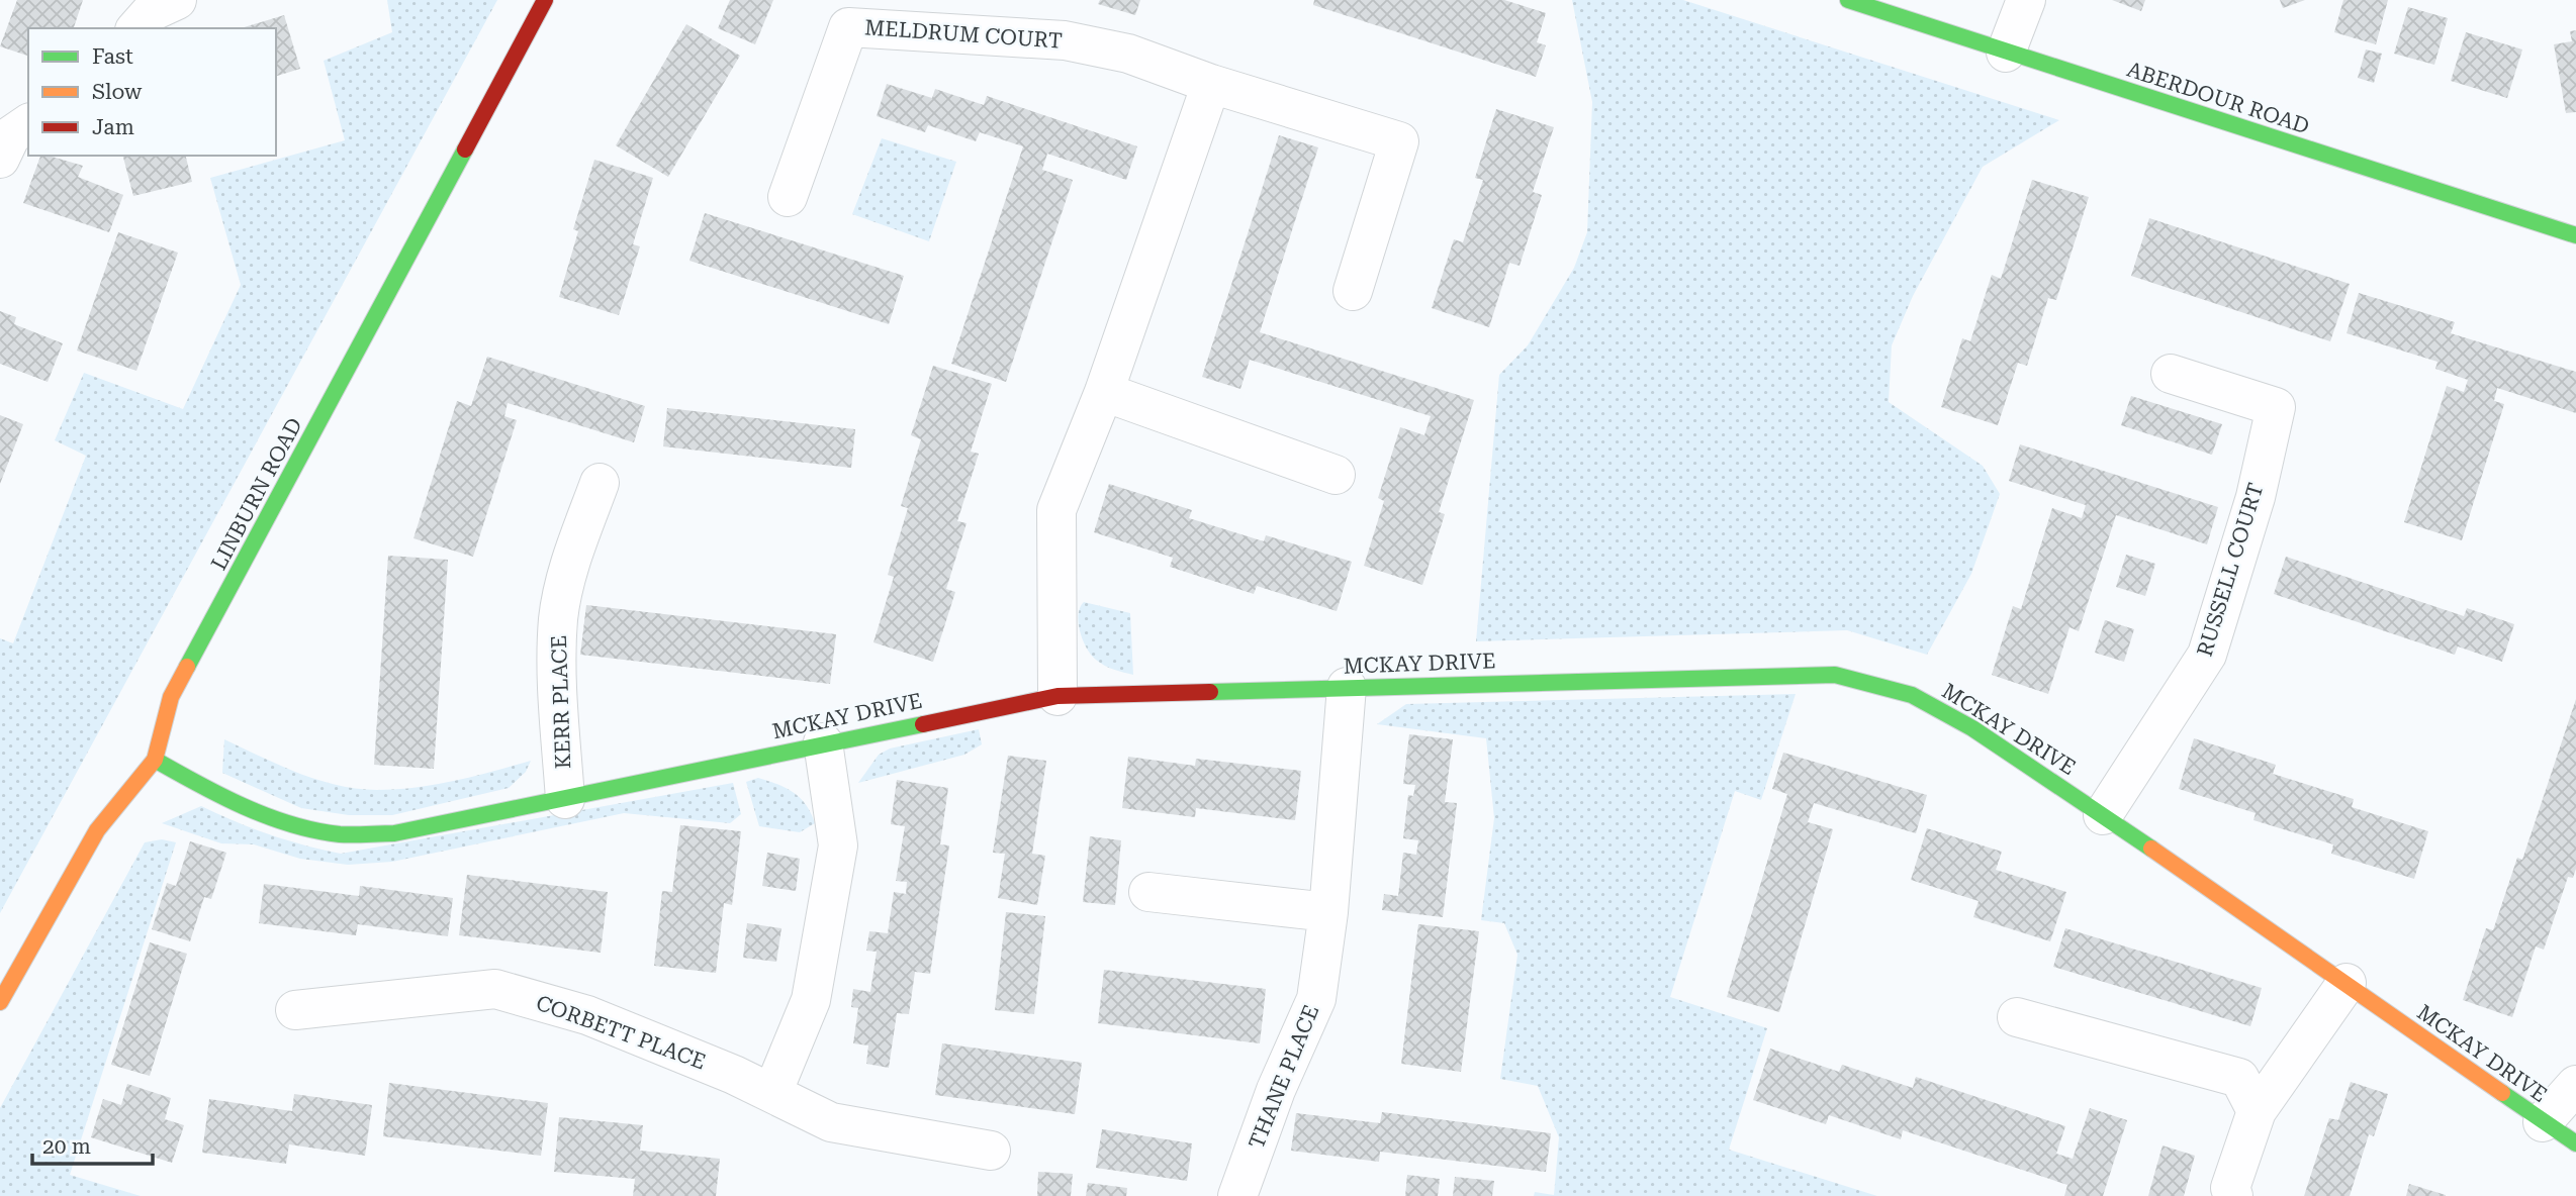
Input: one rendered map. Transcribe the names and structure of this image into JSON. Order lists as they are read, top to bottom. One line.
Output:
{"streets":{"street":["MELDRUM COURT","ABERDOUR ROAD","LINBURN ROAD","RUSSELL COURT","MCKAY DRIVE","KERR PLACE","CORBETT PLACE","THANE PLACE"]},"crossings":[["LINBURN ROAD","MCKAY DRIVE"],["RUSSELL COURT","MCKAY DRIVE"],["MCKAY DRIVE","KERR PLACE"],["MCKAY DRIVE","THANE PLACE"]],"legend":["Fast","Slow","Jam"],"scale_bar":"20 m"}
